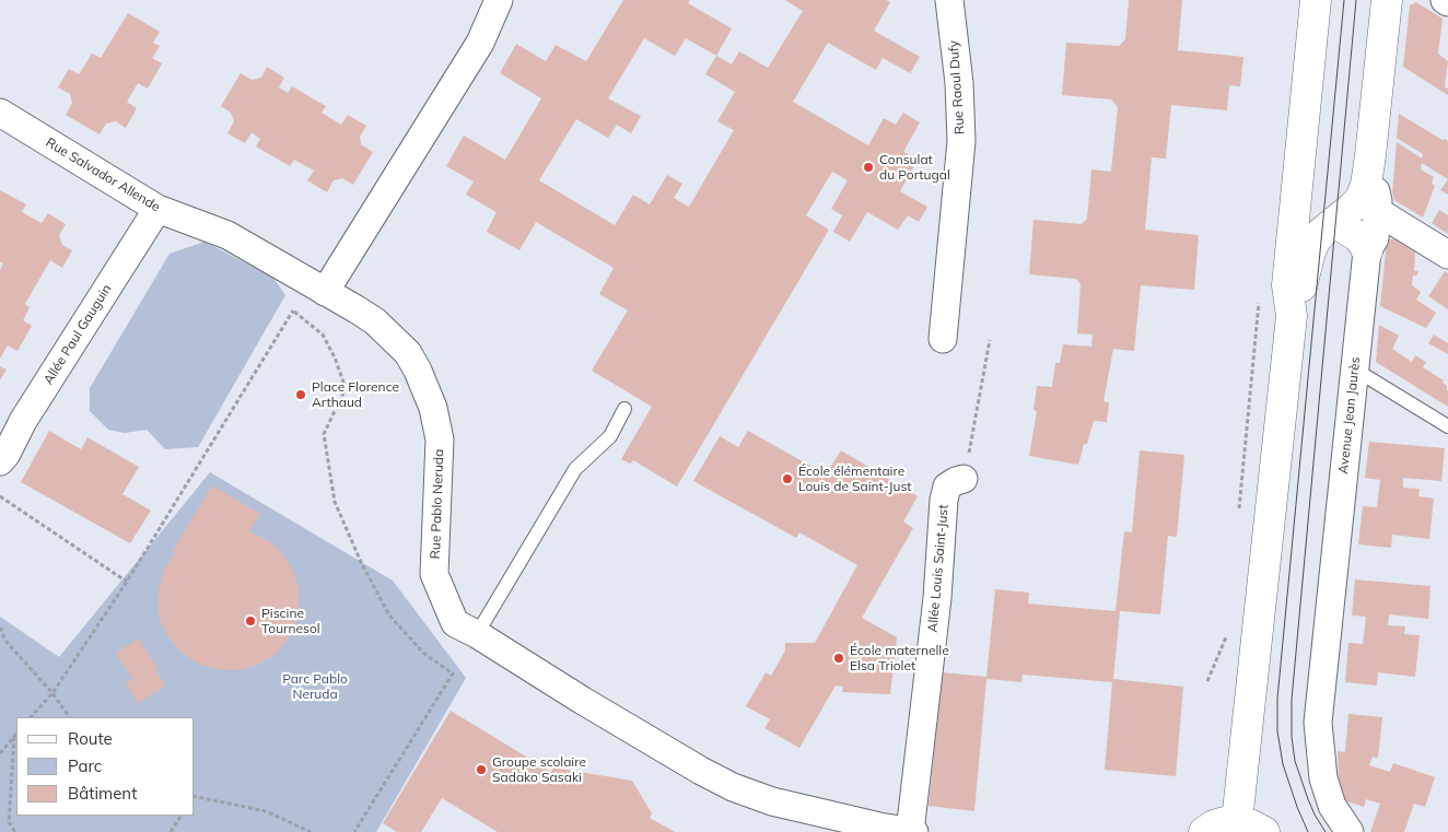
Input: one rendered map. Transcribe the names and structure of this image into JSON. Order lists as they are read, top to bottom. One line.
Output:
{"streets":{"main road":["Avenue Jean Jaurès"],"street":["Rue Raoul Dufy","Rue Salvador Allende","Allée Paul Gauguin","Rue Pablo Neruda","Allée Louis Saint-Just"]},"crossings":[["Rue Salvador Allende","Allée Paul Gauguin"],["Rue Salvador Allende","Rue Pablo Neruda"],["Rue Pablo Neruda","Allée Louis Saint-Just"]],"parks":["Parc Pablo Neruda"],"places":["Consulat du Portugal","Place Florence Arthaud","École élémentaire Louis de Saint-Just","Piscine Tournesol","École maternelle Elsa Triolet","Groupe scolaire Sadako Sasaki"],"legend":["Route","Parc","Bâtiment"]}
